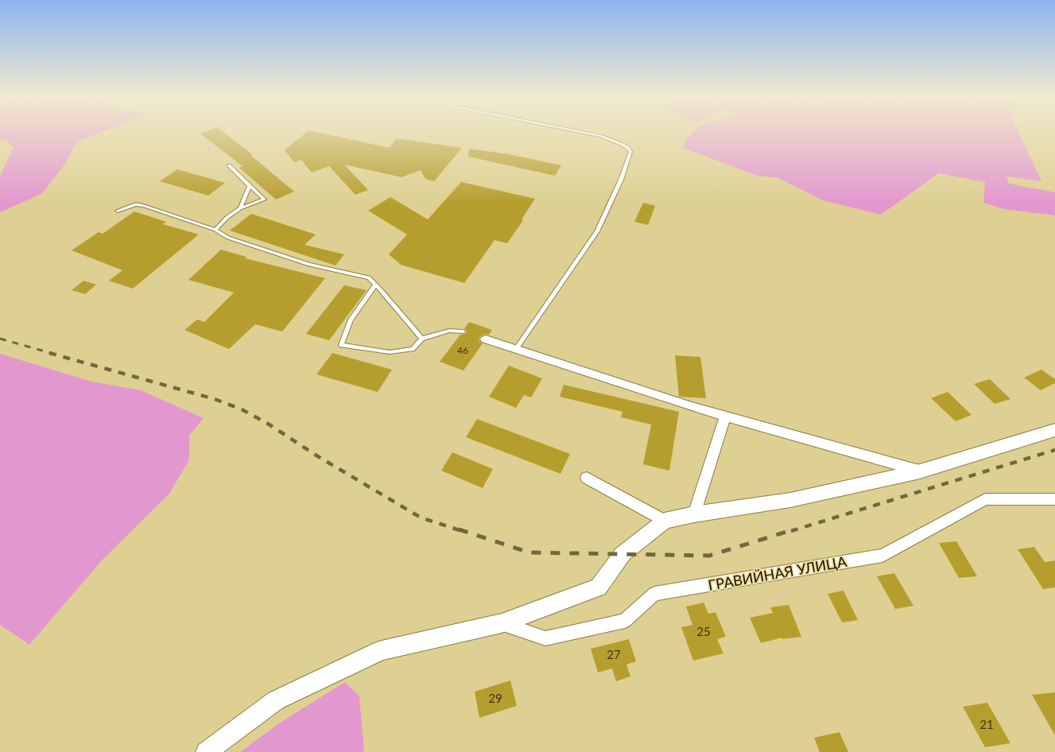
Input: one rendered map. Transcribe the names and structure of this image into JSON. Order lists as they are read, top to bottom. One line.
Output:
{"streets":{"street":["ГРАВИЙНАЯ УЛИЦА"]},"house_numbers":["46","25","27","29","21"]}
